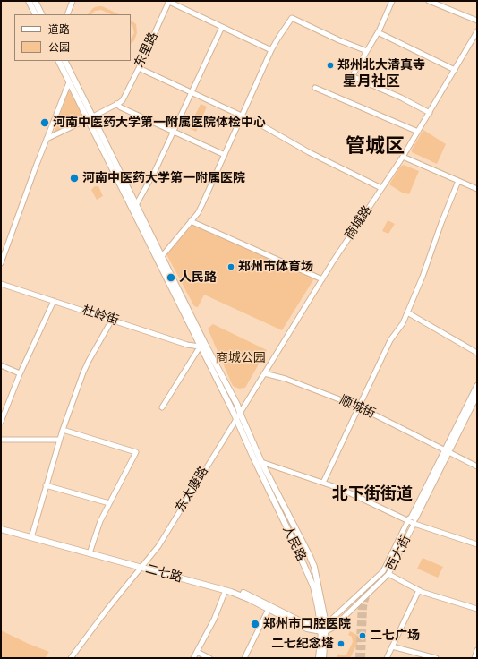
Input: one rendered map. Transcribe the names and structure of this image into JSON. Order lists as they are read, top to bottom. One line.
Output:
{"streets":{"main road":["人民路","西大街","二七路"],"street":["东里路","商城路","杜岭街","顺城街","东太康路"]},"crossings":[["东里路","人民路"],["商城路","顺城街"],["商城路","东太康路"],["商城路","人民路"],["杜岭街","人民路"],["顺城街","西大街"],["东太康路","人民路"],["东太康路","二七路"],["人民路","西大街"],["人民路","二七路"],["西大街","二七路"]],"districts":["星月社区","管城区","北下街街道"],"parks":["商城公园"],"places":["郑州北大清真寺","河南中医药大学第一附属医院体检中心","河南中医药大学第一附属医院","郑州市体育场","人民路","郑州市口腔医院","二七广场","二七纪念塔"],"legend":["道路","公园"]}
